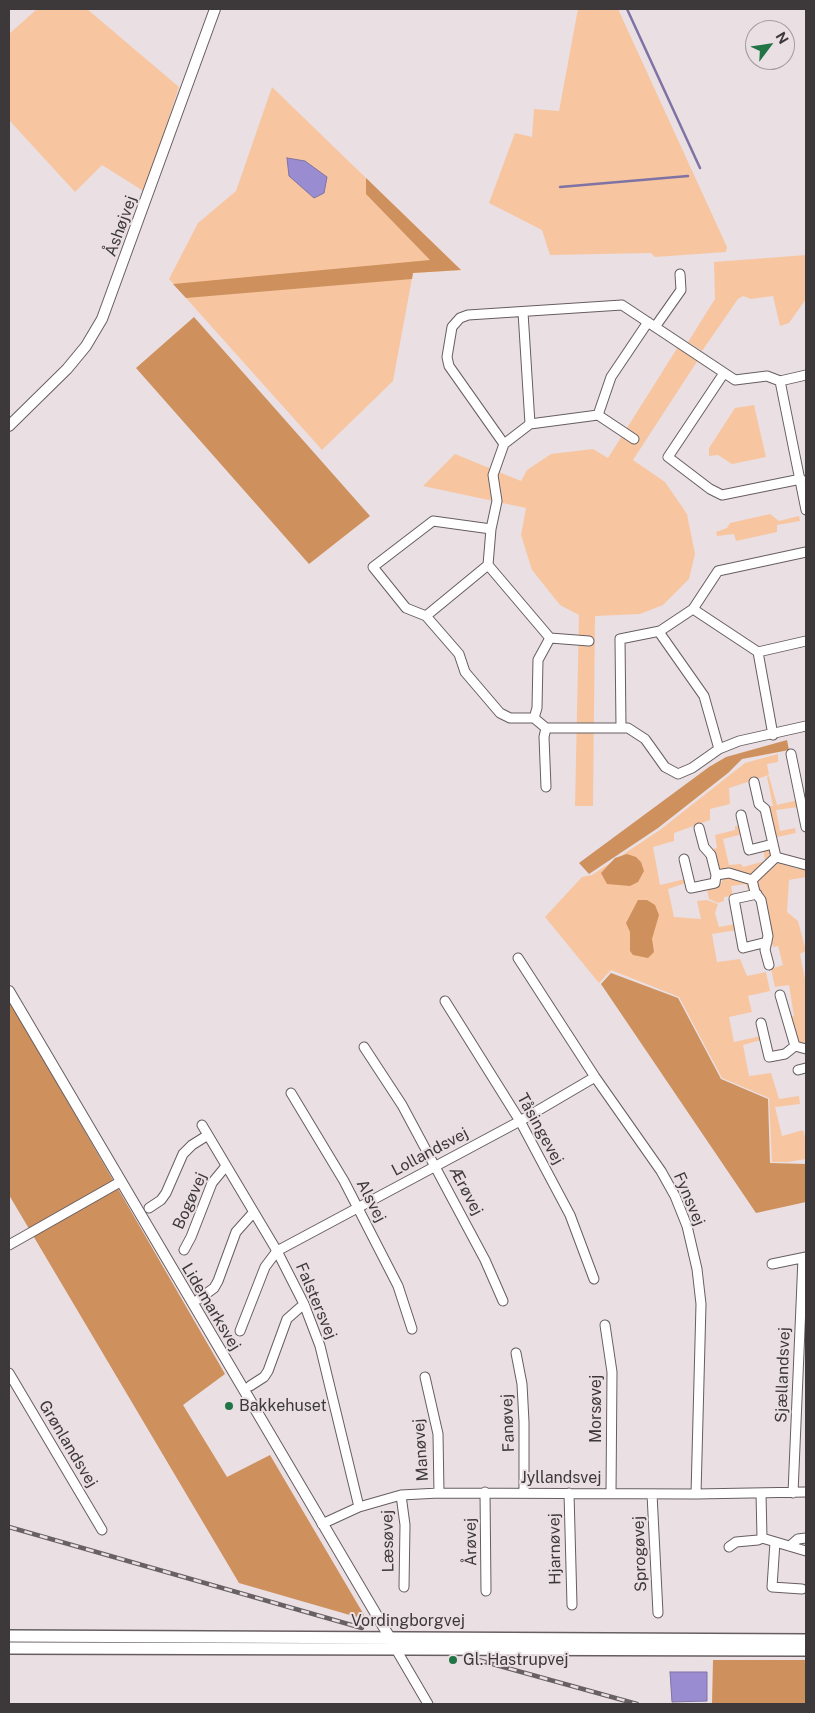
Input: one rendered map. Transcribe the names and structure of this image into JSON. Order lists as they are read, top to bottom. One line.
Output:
{"streets":{"main road":["Vordingborgvej"],"street":["Åshøjvej","Tåsingevej","Lollandsvej","Ærøvej","Fynsvej","Bogøvej","Alsvej","Falstersvej","Lidemarksvej","Sjællandsvej","Morsøvej","Fanøvej","Grønlandsvej","Manøvej","Jyllandsvej","Læsøvej","Årøvej","Hjarnøvej","Sprogøvej"]},"crossings":[["Tåsingevej","Lollandsvej"],["Lollandsvej","Ærøvej"],["Lollandsvej","Fynsvej"],["Lollandsvej","Alsvej"],["Lollandsvej","Falstersvej"],["Fynsvej","Jyllandsvej"],["Bogøvej","Falstersvej"],["Falstersvej","Jyllandsvej"],["Lidemarksvej","Jyllandsvej"],["Lidemarksvej","Vordingborgvej"],["Sjællandsvej","Jyllandsvej"],["Morsøvej","Jyllandsvej"],["Fanøvej","Jyllandsvej"],["Manøvej","Jyllandsvej"],["Jyllandsvej","Læsøvej"],["Jyllandsvej","Årøvej"],["Jyllandsvej","Hjarnøvej"],["Jyllandsvej","Sprogøvej"]],"places":["Bakkehuset","Gl. Hastrupvej"],"north":"top right"}
